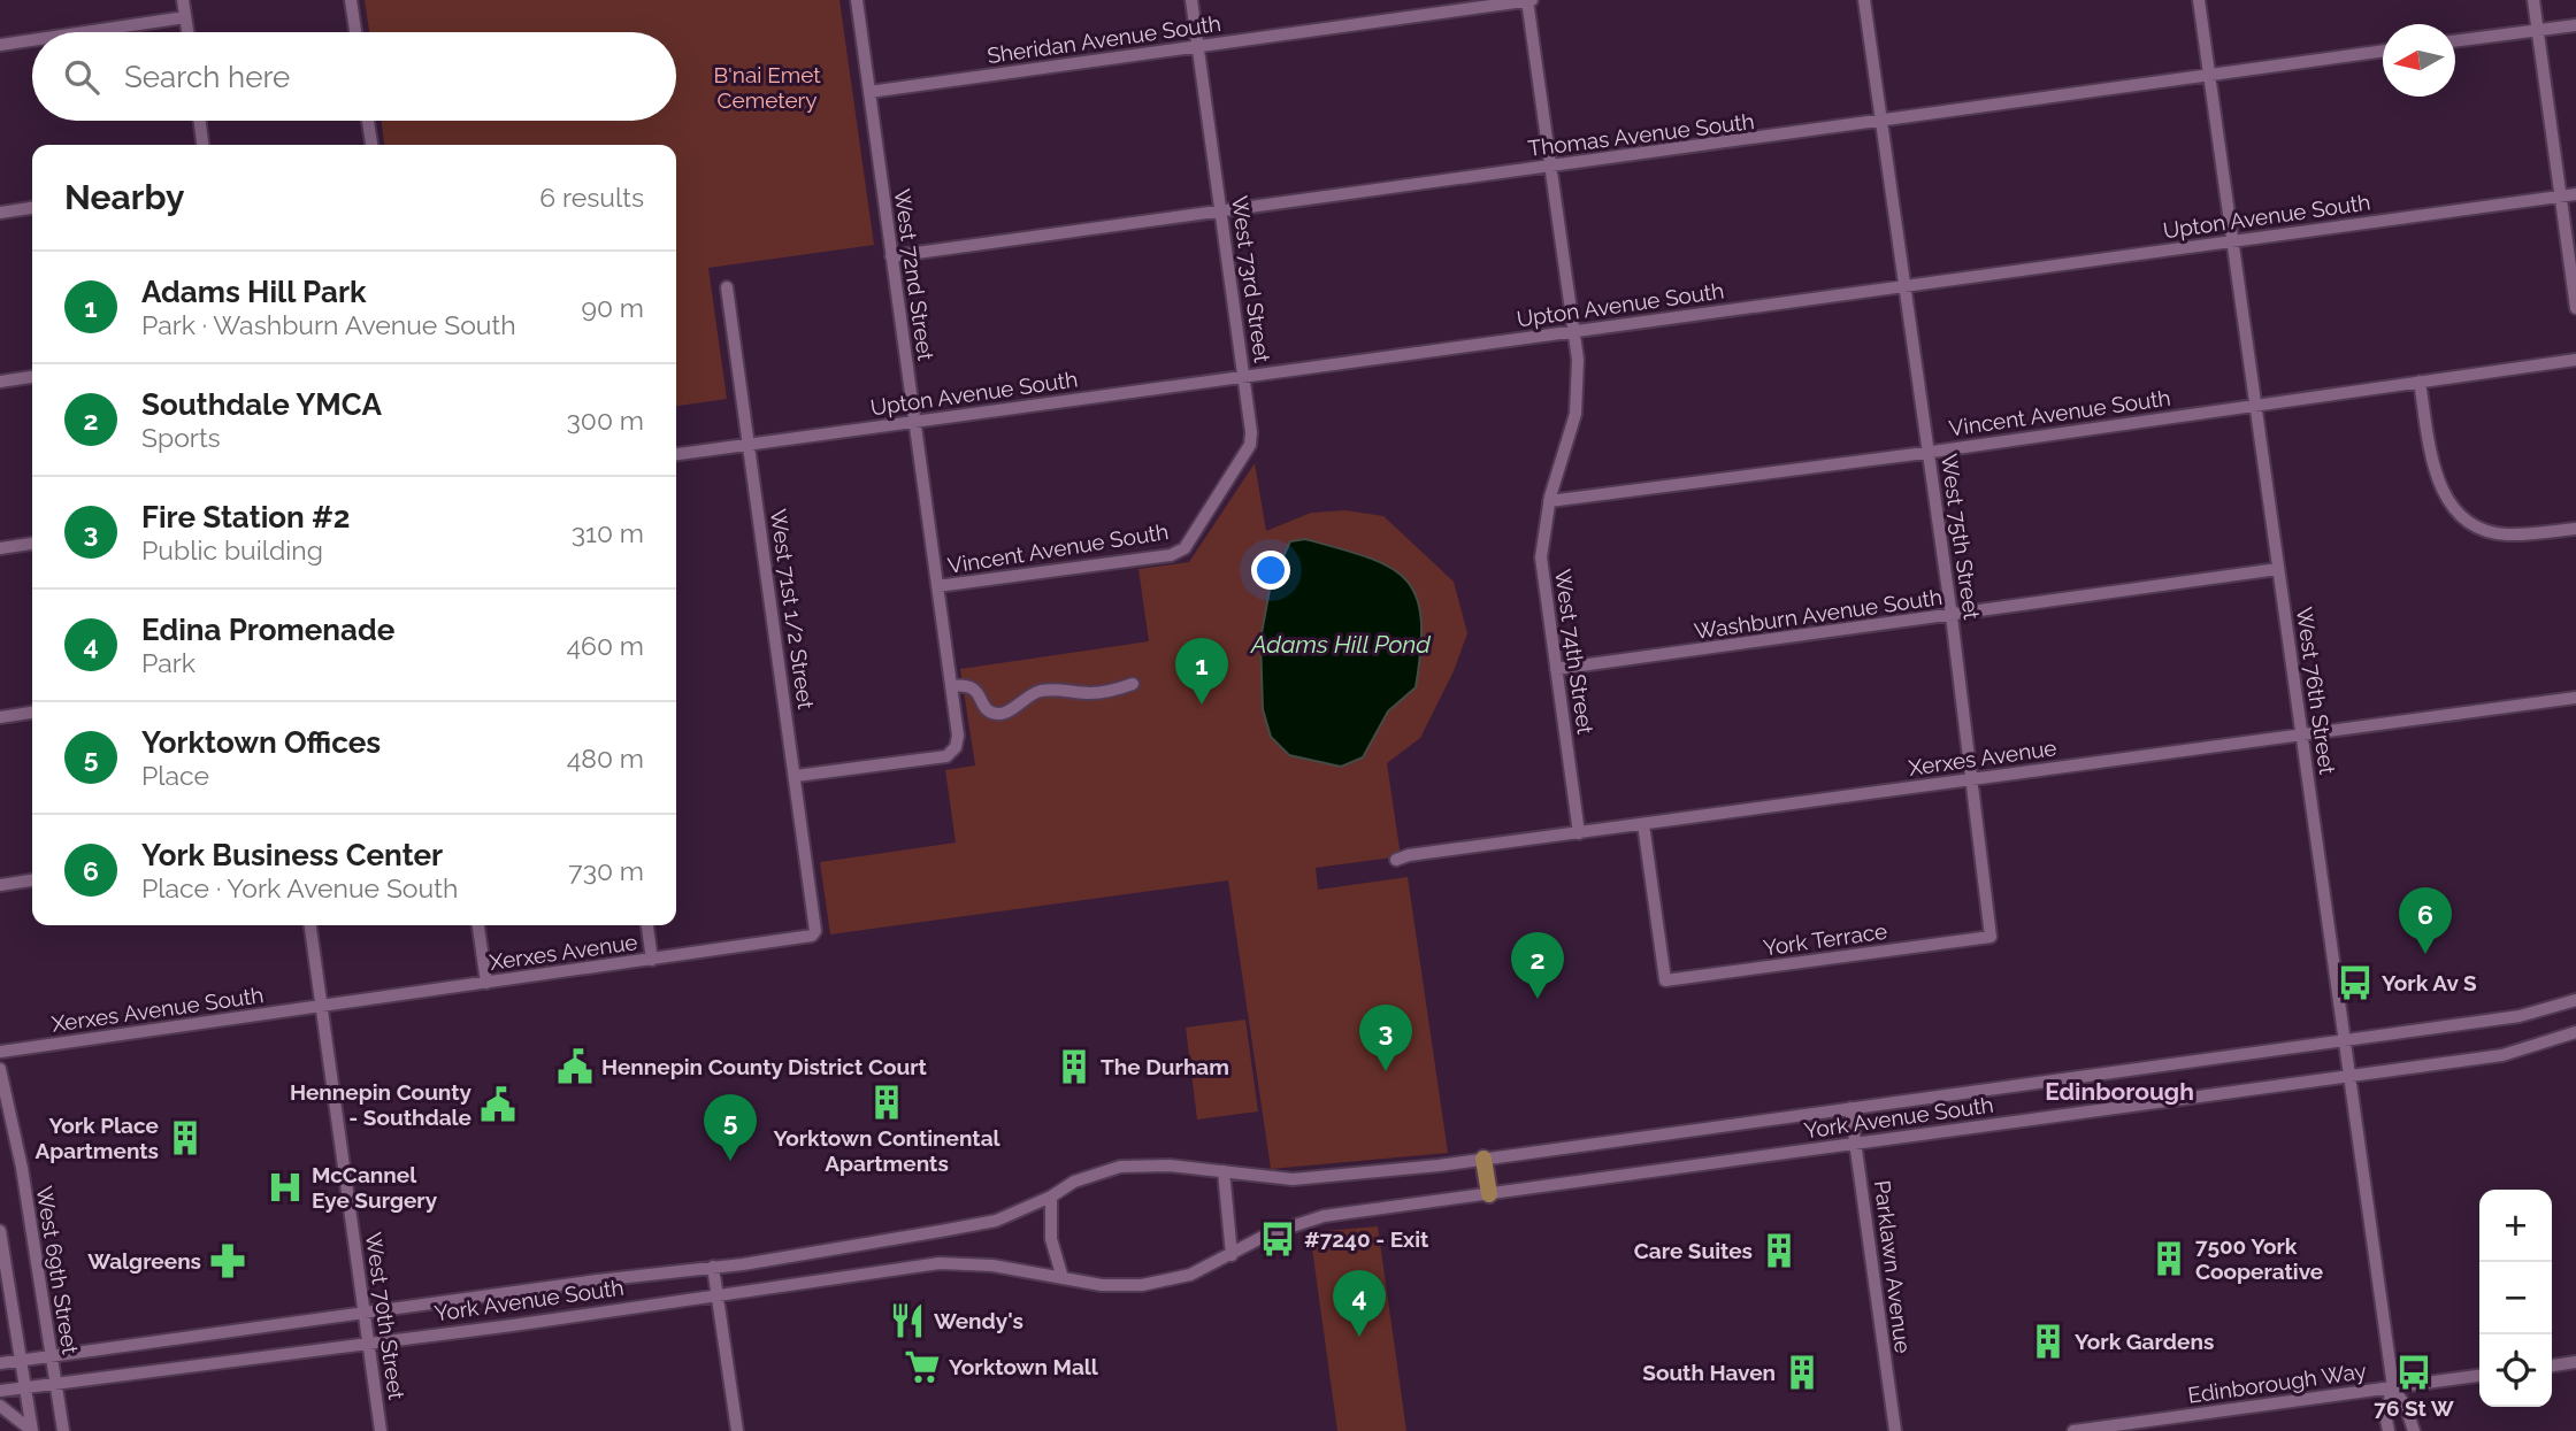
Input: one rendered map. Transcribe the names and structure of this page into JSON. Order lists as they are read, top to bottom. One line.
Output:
{"streets":{"street":["Sheridan Avenue South","Thomas Avenue South","Upton Avenue South","West 72nd Street","West 73rd Street","Vincent Avenue South","West 75th Street","West 71st 1/2 Street","Washburn Avenue South","West 74th Street","West 76th Street","Xerxes Avenue","York Terrace","Xerxes Avenue South","York Avenue South","Parklawn Avenue","West 69th Street","West 70th Street","Edinborough Way"]},"crossings":[["Sheridan Avenue South","West 72nd Street"],["Sheridan Avenue South","West 73rd Street"],["Sheridan Avenue South","West 74th Street"],["Thomas Avenue South","West 72nd Street"],["Thomas Avenue South","West 73rd Street"],["Thomas Avenue South","West 75th Street"],["Thomas Avenue South","West 74th Street"],["Thomas Avenue South","West 76th Street"],["Upton Avenue South","West 72nd Street"],["Upton Avenue South","West 73rd Street"],["Upton Avenue South","West 75th Street"],["Upton Avenue South","West 71st 1/2 Street"],["Upton Avenue South","West 74th Street"],["Upton Avenue South","West 76th Street"],["West 72nd Street","Vincent Avenue South"],["West 72nd Street","West 71st 1/2 Street"],["West 73rd Street","Vincent Avenue South"],["Vincent Avenue South","West 75th Street"],["Vincent Avenue South","West 74th Street"],["Vincent Avenue South","West 76th Street"],["West 75th Street","Washburn Avenue South"],["West 75th Street","Xerxes Avenue"],["West 75th Street","York Terrace"],["West 71st 1/2 Street","Xerxes Avenue"],["Washburn Avenue South","West 74th Street"],["Washburn Avenue South","West 76th Street"],["West 74th Street","Xerxes Avenue"],["West 76th Street","Xerxes Avenue"],["West 76th Street","York Avenue South"],["West 76th Street","Edinborough Way"],["Xerxes Avenue","York Terrace"],["Xerxes Avenue","Xerxes Avenue South"],["Xerxes Avenue","West 70th Street"],["Xerxes Avenue South","West 70th Street"],["York Avenue South","Parklawn Avenue"],["York Avenue South","West 69th Street"],["York Avenue South","West 70th Street"]],"districts":["Edinborough"],"water":["Adams Hill Pond"],"parks":["B'nai Emet Cemetery"],"places":{"bus stop":["York Av S","#7240 - Exit","76 St W"],"public building":["Hennepin County District Court","Hennepin County - Southdale"],"building":["The Durham","Yorktown Continental Apartments","York Place Apartments","Care Suites","7500 York Cooperative","York Gardens","South Haven"],"hospital":["McCannel Eye Surgery"],"pharmacy":["Walgreens"],"restaurant":["Wendy's"],"supermarket":["Yorktown Mall"]},"north":"left","page":{"search":"Search here","heading":["Nearby","6 results"],"list":[{"mark":"1","name":"Adams Hill Park","note":"Park · Washburn Avenue South","value":"90 m"},{"mark":"2","name":"Southdale YMCA","note":"Sports","value":"300 m"},{"mark":"3","name":"Fire Station #2","note":"Public building","value":"310 m"},{"mark":"4","name":"Edina Promenade","note":"Park","value":"460 m"},{"mark":"5","name":"Yorktown Offices","note":"Place","value":"480 m"},{"mark":"6","name":"York Business Center","note":"Place · York Avenue South","value":"730 m"}],"pins":["1","6","2","3","5","4"],"map_buttons":["+","−"]}}
